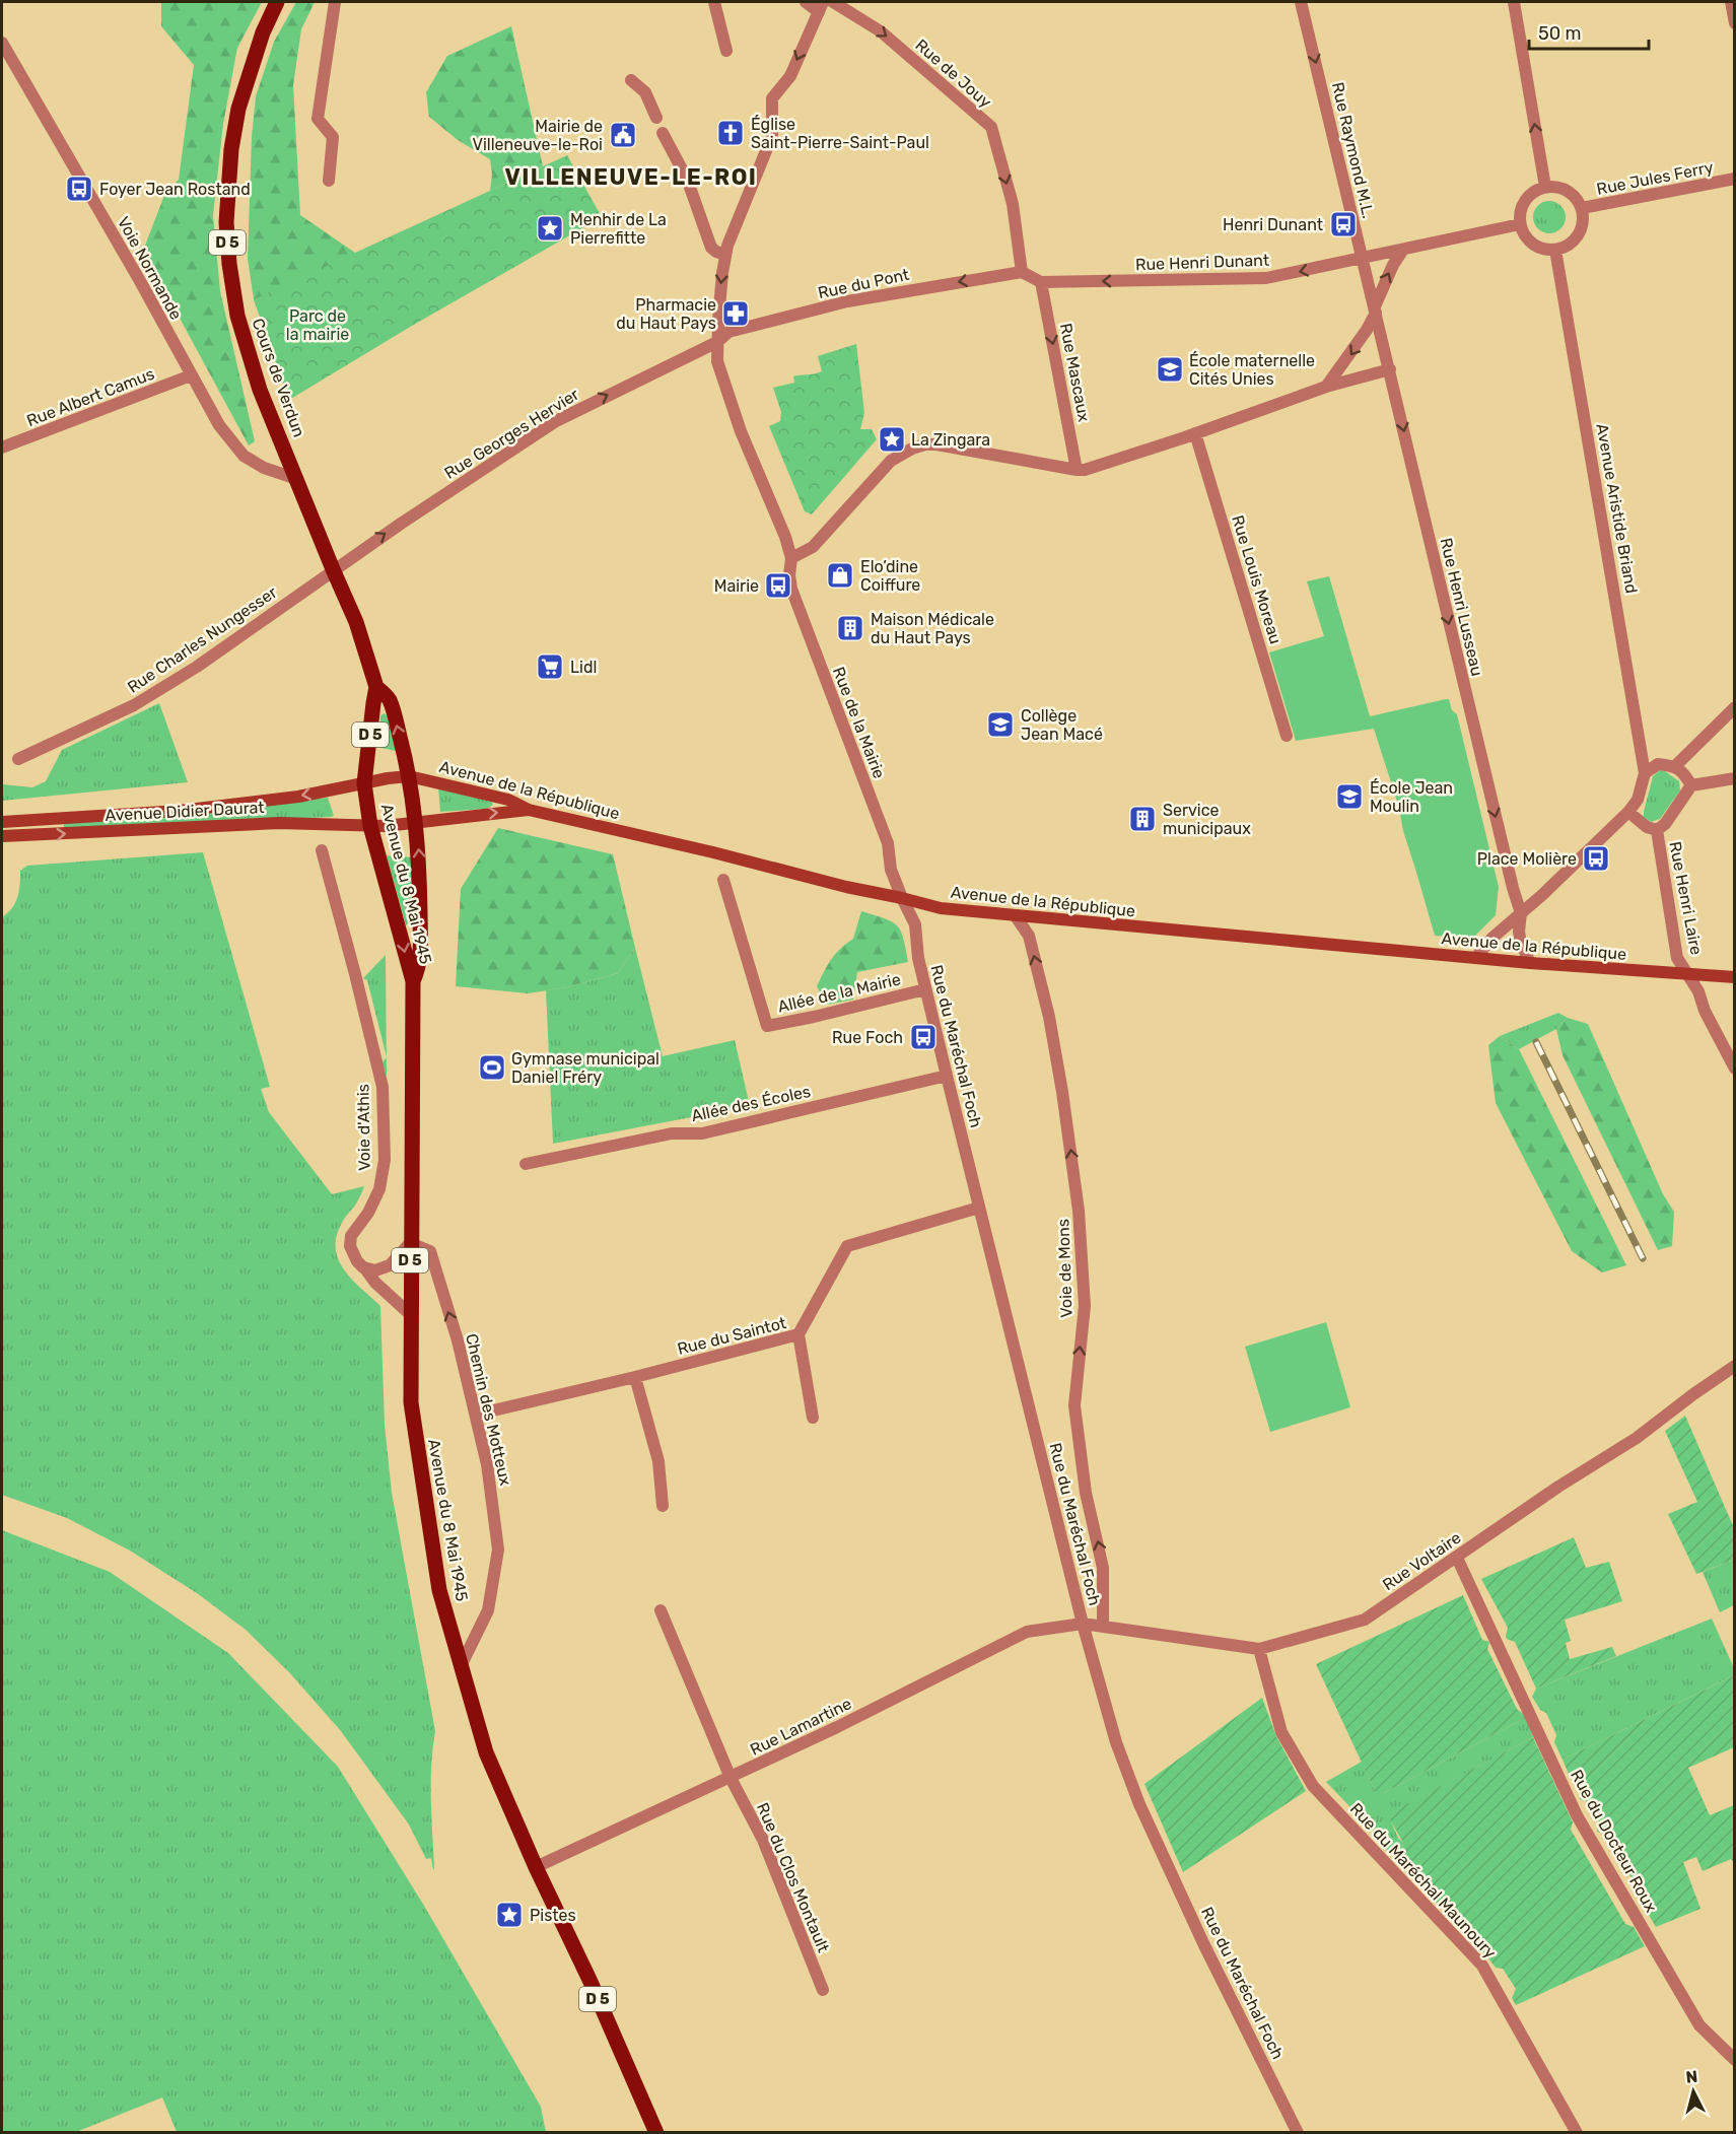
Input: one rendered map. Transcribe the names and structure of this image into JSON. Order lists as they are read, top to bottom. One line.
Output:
{"streets":{"main road":["D 5","Cours de Verdun","Avenue de la République","Avenue Didier Daurat","Avenue du 8 Mai 1945"],"street":["Rue de Jouy","Rue Raymond M.L.","Rue Jules Ferry","Rue Henri Dunant","Voie Normande","Rue du Pont","Rue Mascaux","Rue Albert Camus","Rue Georges Hervier","Avenue Aristide Briand","Rue Louis Moreau","Rue Henri Lusseau","Rue Charles Nungesser","Rue de la Mairie","Rue Henri Laire","Allée de la Mairie","Rue du Maréchal Foch","Allée des Écoles","Voie d'Athis","Voie de Mons","Rue du Saintot","Chemin des Motteux","Rue Voltaire","Rue Lamartine","Rue du Docteur Roux","Rue du Clos Montault","Rue du Maréchal Maunoury"]},"crossings":[["Rue de Jouy","Rue du Pont"],["Rue Raymond M.L.","Rue Henri Dunant"],["Rue Raymond M.L.","Rue Henri Lusseau"],["Rue Jules Ferry","Avenue Aristide Briand"],["Rue Henri Dunant","Rue Mascaux"],["Voie Normande","Cours de Verdun"],["Voie Normande","Rue Albert Camus"],["Voie Normande","Avenue du 8 Mai 1945"],["Rue du Pont","Rue Georges Hervier"],["Rue du Pont","Rue de la Mairie"],["Cours de Verdun","Avenue du 8 Mai 1945"],["Rue Georges Hervier","Rue Charles Nungesser"],["Rue Georges Hervier","Rue de la Mairie"],["Rue Georges Hervier","Avenue du 8 Mai 1945"],["Rue Henri Lusseau","Avenue de la République"],["Rue Charles Nungesser","Avenue du 8 Mai 1945"],["Rue de la Mairie","Avenue de la République"],["Rue de la Mairie","Rue du Maréchal Foch"],["Avenue de la République","Avenue Didier Daurat"],["Avenue de la République","Avenue du 8 Mai 1945"],["Avenue de la République","Rue Henri Laire"],["Avenue de la République","Rue du Maréchal Foch"],["Avenue de la République","Voie de Mons"],["Avenue Didier Daurat","Avenue du 8 Mai 1945"],["Avenue du 8 Mai 1945","Voie d'Athis"],["Avenue du 8 Mai 1945","Chemin des Motteux"],["Avenue du 8 Mai 1945","Rue Lamartine"],["Allée de la Mairie","Rue du Maréchal Foch"],["Rue du Maréchal Foch","Allée des Écoles"],["Rue du Maréchal Foch","Rue du Saintot"],["Rue du Maréchal Foch","Rue Voltaire"],["Rue du Maréchal Foch","Rue Lamartine"],["Voie de Mons","Rue Voltaire"],["Rue du Saintot","Chemin des Motteux"],["Rue Voltaire","Rue Lamartine"],["Rue Voltaire","Rue du Docteur Roux"],["Rue Voltaire","Rue du Maréchal Maunoury"],["Rue Lamartine","Rue du Clos Montault"]],"one_way":["Rue de Jouy","Rue Raymond M.L.","Rue Henri Dunant","Rue du Pont","Rue Mascaux","Rue Georges Hervier","Rue Henri Lusseau","Rue de la Mairie","Voie de Mons","Chemin des Motteux"],"districts":["VILLENEUVE-LE-ROI"],"parks":["Parc de la mairie"],"places":{"church":["Église Saint-Pierre-Saint-Paul"],"public building":["Mairie de Villeneuve-le-Roi"],"bus stop":["Foyer Jean Rostand","Henri Dunant","Mairie","Place Molière","Rue Foch"],"place":["Menhir de La Pierrefitte","La Zingara","Pistes"],"pharmacy":["Pharmacie du Haut Pays"],"school or university":["École maternelle Cités Unies","Collège Jean Macé","École Jean Moulin"],"shop":["Elo’dine Coiffure"],"building":["Maison Médicale du Haut Pays","Service municipaux"],"supermarket":["Lidl"],"sports":["Gymnase municipal Daniel Fréry"]},"scale_bar":"50 m","north":"top"}
